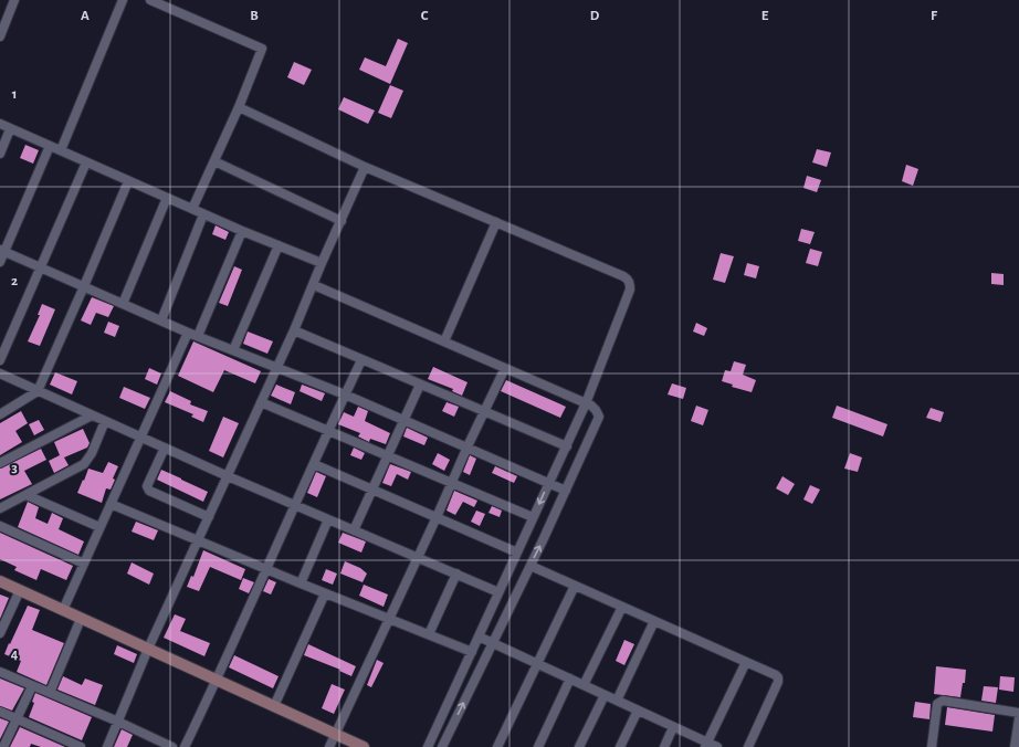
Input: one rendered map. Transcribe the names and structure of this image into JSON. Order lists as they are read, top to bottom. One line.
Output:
{"grid":{"columns":["A","B","C","D","E","F"],"rows":["1","2","3","4"]}}
